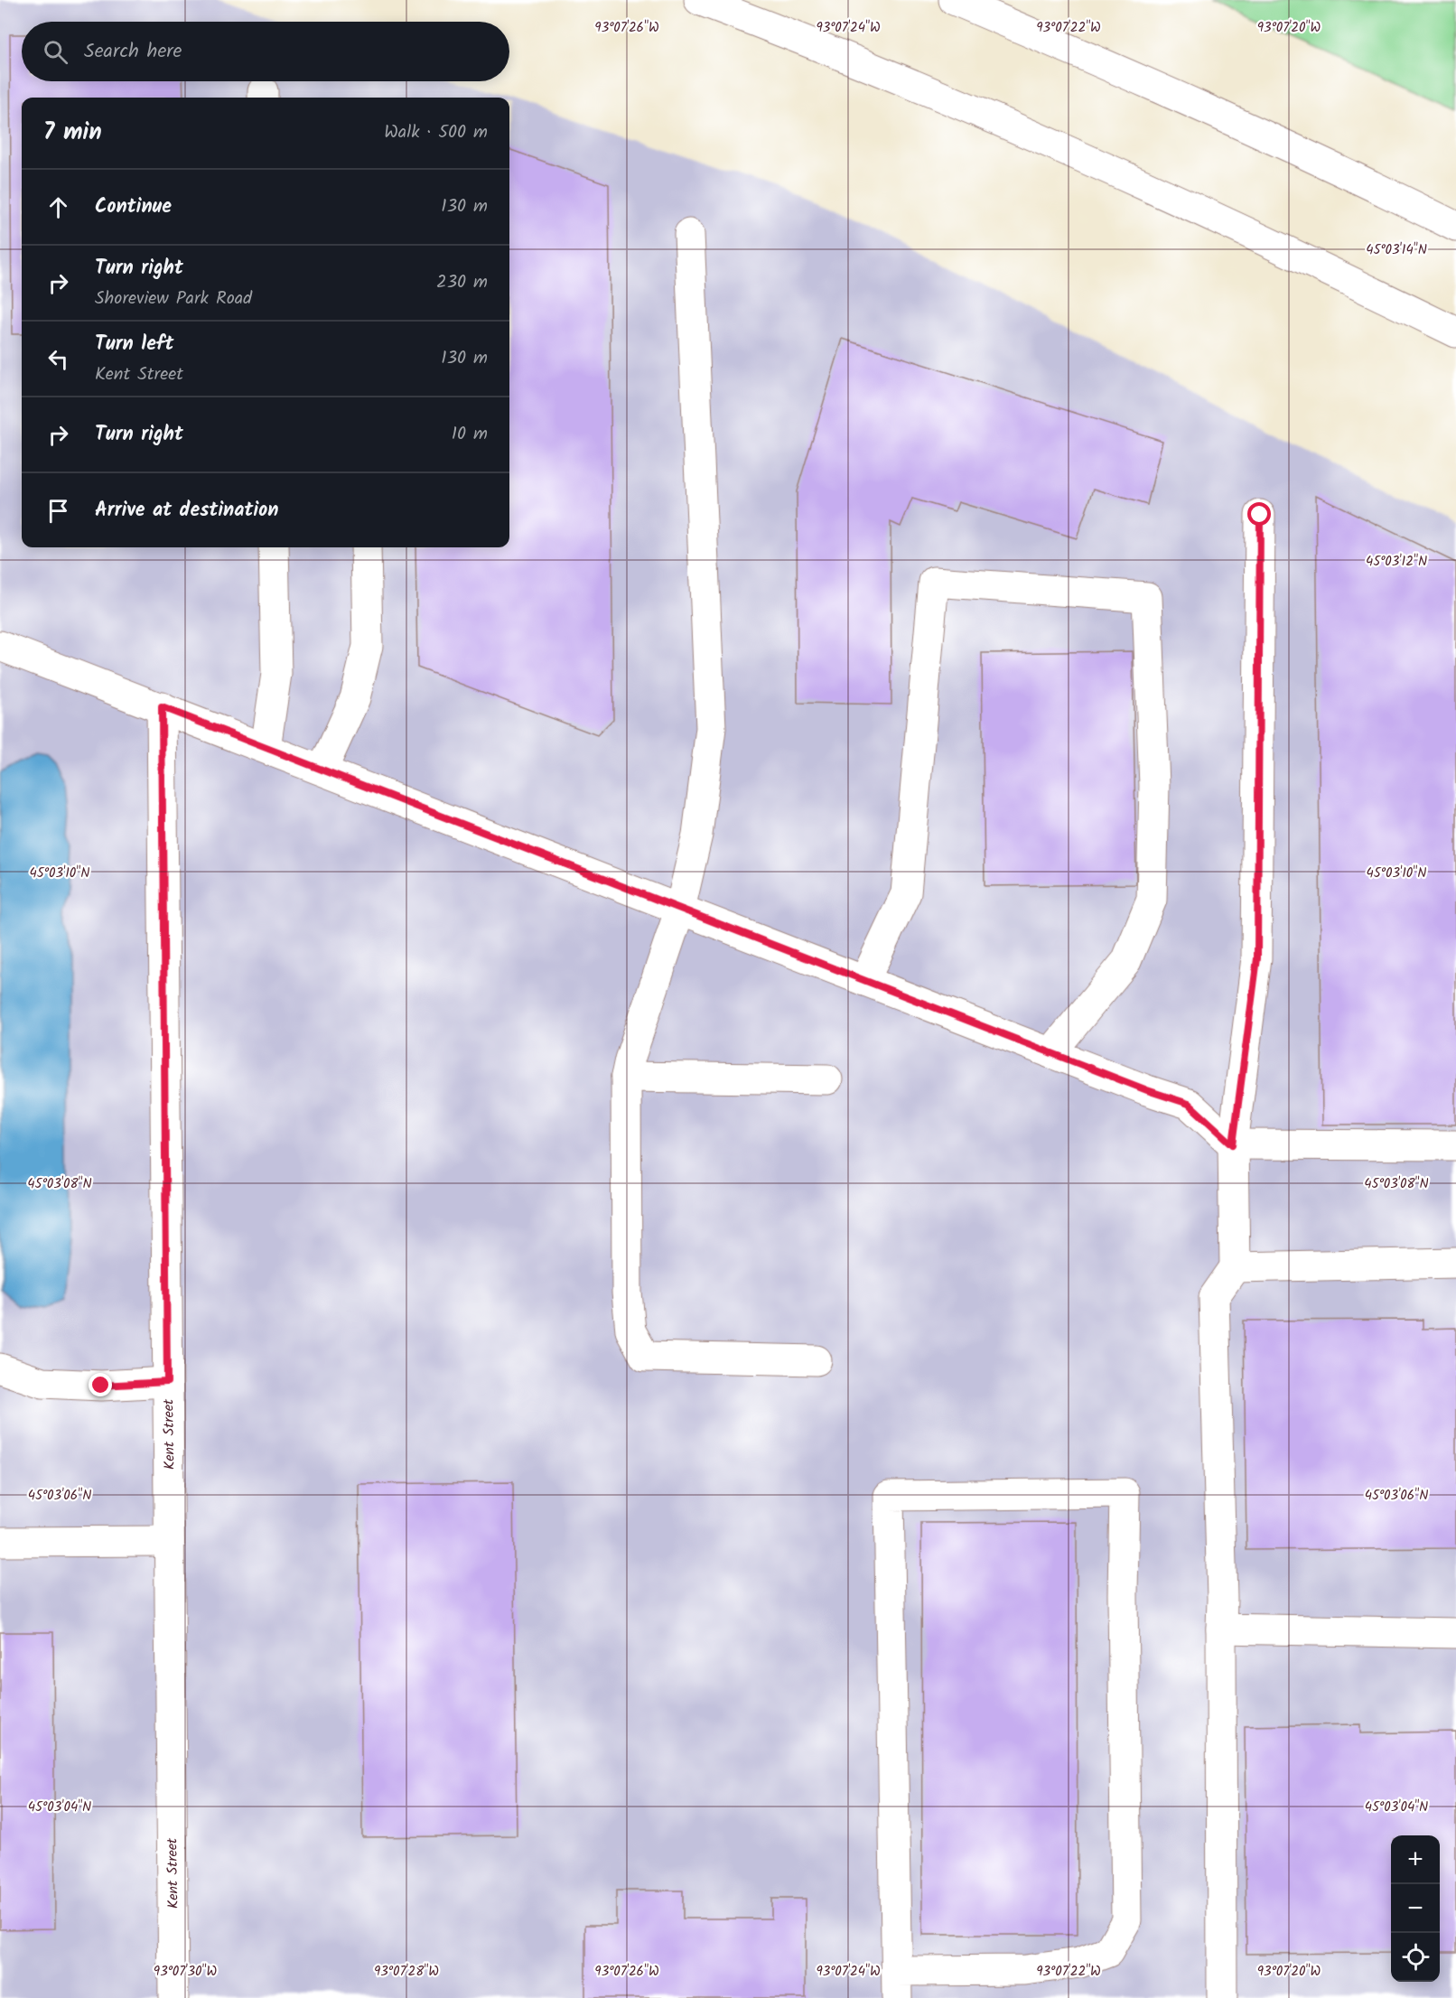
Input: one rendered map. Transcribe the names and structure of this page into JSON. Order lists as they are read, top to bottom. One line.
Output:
{"streets":{"main road":["Kent Street"]},"page":{"search":"Search here","heading":["7 min","Walk · 500 m"],"list":[["Continue","130 m"],["Turn right","Shoreview Park Road","230 m"],["Turn left","Kent Street","130 m"],["Turn right","10 m"],"Arrive at destination"],"map_buttons":["+","−"]},"coordinates":["93°07'26\"W","93°07'24\"W","93°07'22\"W","93°07'20\"W","45°03'14\"N","45°03'12\"N","45°03'10\"N","45°03'08\"N","45°03'06\"N","45°03'04\"N","93°07'30\"W","93°07'28\"W"]}
